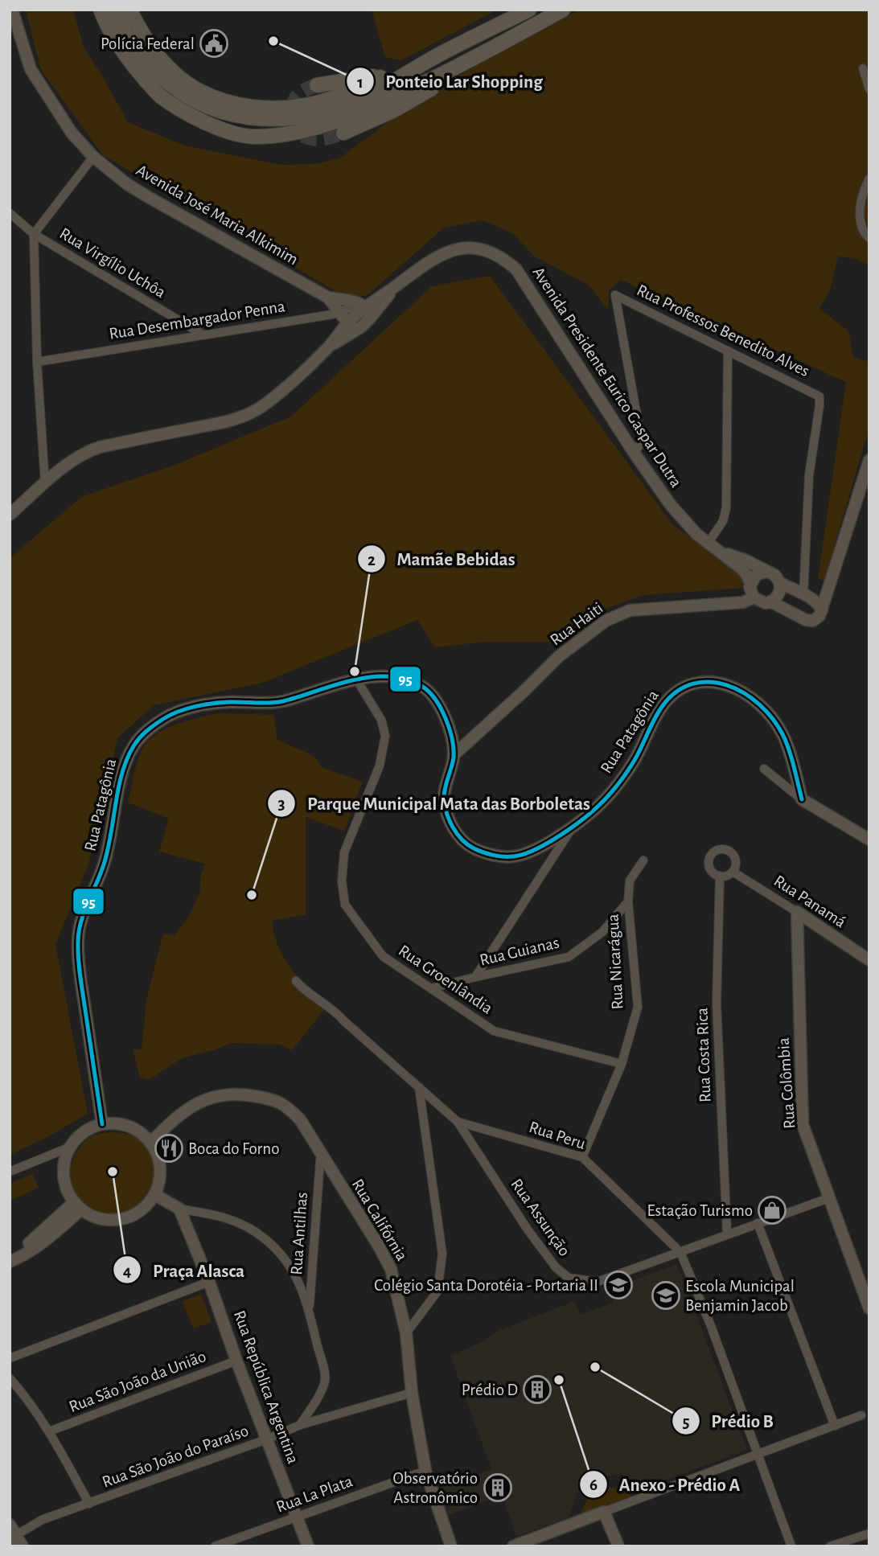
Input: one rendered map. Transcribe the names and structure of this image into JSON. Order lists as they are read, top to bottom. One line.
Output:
{"streets":{"street":["Avenida José Maria Alkimim","Rua Virgílio Uchôa","Rua Desembargador Penna","Rua Professos Benedito Alves","Avenida Presidente Eurico Gaspar Dutra","Rua Haiti","Rua Patagônia","Rua Panamá","Rua Guianas","Rua Nicarágua","Rua Groenlândia","Rua Costa Rica","Rua Colômbia","Rua Peru","Rua Assunção","Rua Califórnia","Rua Antilhas","Rua São João da União","Rua República Argentina","Rua São João do Paraíso","Rua La Plata"]},"crossings":[["Avenida José Maria Alkimim","Rua Desembargador Penna"],["Avenida José Maria Alkimim","Avenida Presidente Eurico Gaspar Dutra"],["Rua Virgílio Uchôa","Rua Desembargador Penna"],["Rua Desembargador Penna","Avenida Presidente Eurico Gaspar Dutra"],["Rua Professos Benedito Alves","Avenida Presidente Eurico Gaspar Dutra"],["Avenida Presidente Eurico Gaspar Dutra","Rua Haiti"],["Rua Haiti","Rua Patagônia"],["Rua Patagônia","Rua Groenlândia"],["Rua Patagônia","Rua Califórnia"],["Rua Panamá","Rua Costa Rica"],["Rua Panamá","Rua Colômbia"],["Rua Guianas","Rua Nicarágua"],["Rua Guianas","Rua Groenlândia"],["Rua Nicarágua","Rua Groenlândia"],["Rua Nicarágua","Rua Peru"],["Rua Costa Rica","Rua Assunção"],["Rua Colômbia","Rua Assunção"],["Rua Peru","Rua Assunção"],["Rua Califórnia","Rua Antilhas"],["Rua Califórnia","Rua São João do Paraíso"],["Rua Califórnia","Rua La Plata"],["Rua São João da União","Rua República Argentina"],["Rua República Argentina","Rua São João do Paraíso"],["Rua República Argentina","Rua La Plata"]],"places":{"other":["Ponteio Lar Shopping","Mamãe Bebidas","Parque Municipal Mata das Borboletas","Praça Alasca","Prédio B","Anexo - Prédio A"],"public building":["Polícia Federal"],"restaurant":["Boca do Forno"],"shop":["Estação Turismo"],"school or university":["Colégio Santa Dorotéia - Portaria II","Escola Municipal Benjamin Jacob"],"building":["Prédio D","Observatório Astronômico"]},"lines":["transit line 95"]}
